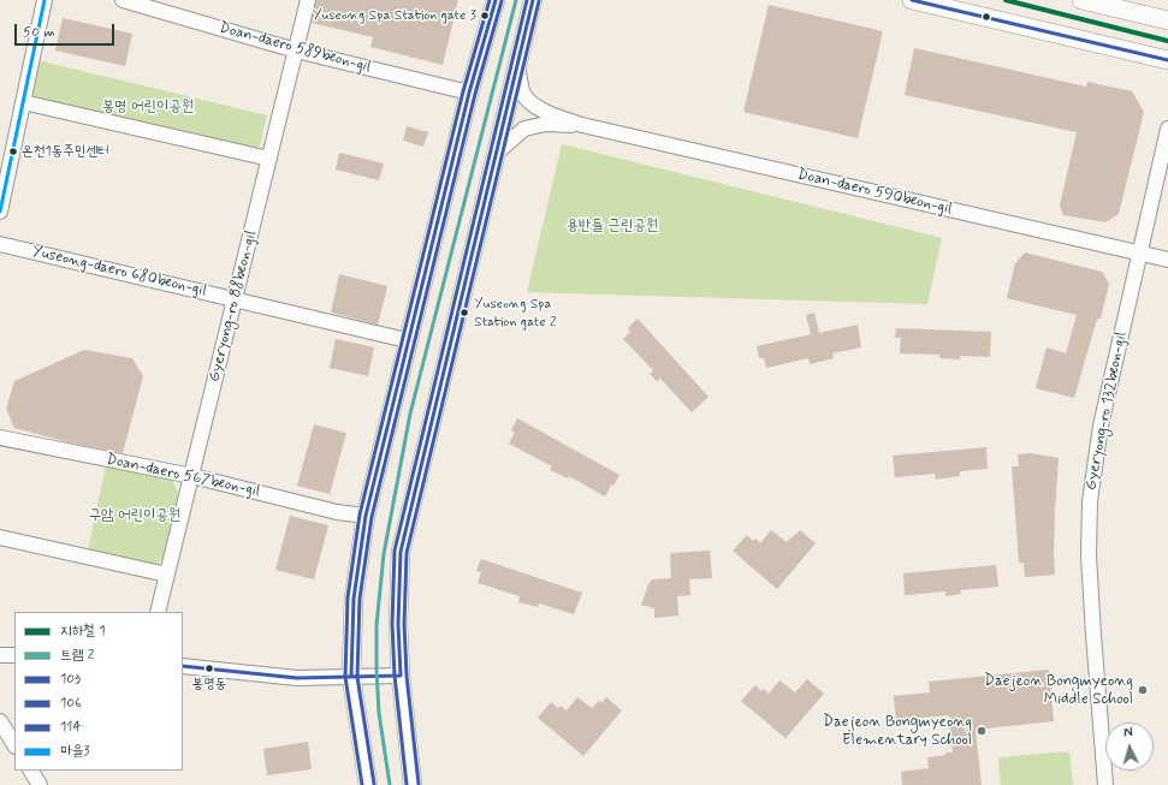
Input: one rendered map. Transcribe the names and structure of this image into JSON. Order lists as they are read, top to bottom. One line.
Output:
{"streets":{"street":["Doan-daero 589beon-gil","Doan-daero 590beon-gil","Yuseong-daero 680beon-gil","Gyeryong-ro 88beon-gil","Gyeryong-ro 132beon-gil","Doan-daero 567beon-gil"]},"crossings":[["Doan-daero 589beon-gil","Gyeryong-ro 88beon-gil"],["Doan-daero 590beon-gil","Gyeryong-ro 132beon-gil"],["Yuseong-daero 680beon-gil","Gyeryong-ro 88beon-gil"],["Gyeryong-ro 88beon-gil","Doan-daero 567beon-gil"]],"parks":["봉명 어린이공원","용반들 근린공원","구암 어린이공원"],"places":["Yuseong Spa Station gate 3","온천1동주민센터","Yuseong Spa Station gate 2","봉명동","Daejeon Bongmyeong Middle School","Daejeon Bongmyeong Elementary School"],"lines":["metro line 1","tram line 2","transit line 103","transit line 114","transit line 마을3","transit line 106"],"legend":["지하철 1","트램 2","103","106","114","마을3"],"scale_bar":"50 m","north":"top"}
